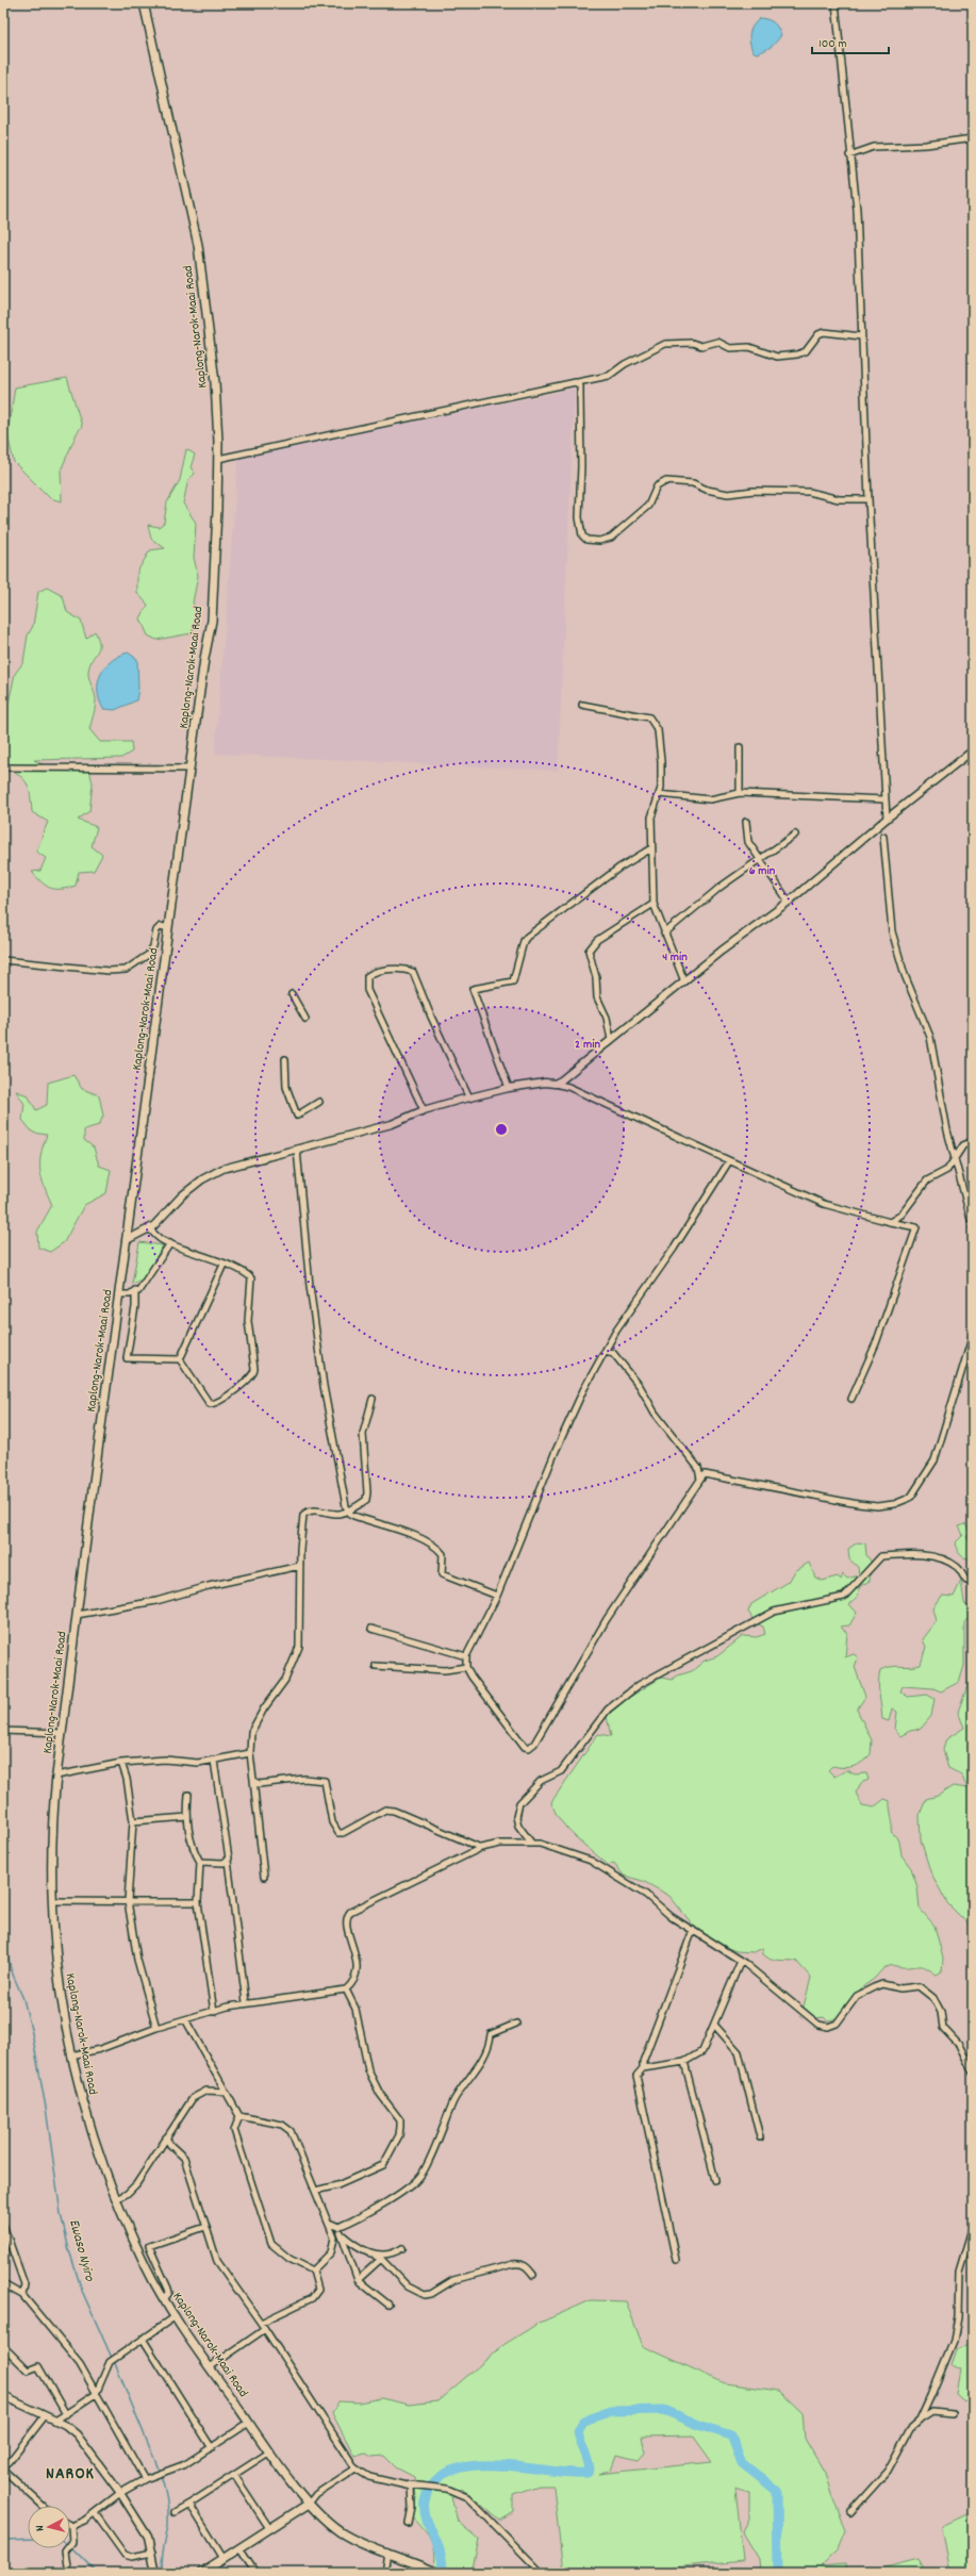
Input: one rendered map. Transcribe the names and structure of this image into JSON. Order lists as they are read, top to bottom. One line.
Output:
{"streets":{"highway":["Kaplong-Narok-Maai Road"]},"districts":["NAROK"],"water":["Ewaso Nyiro"],"scale_bar":"100 m","north":"left","rings":["6 min","4 min","2 min"]}
